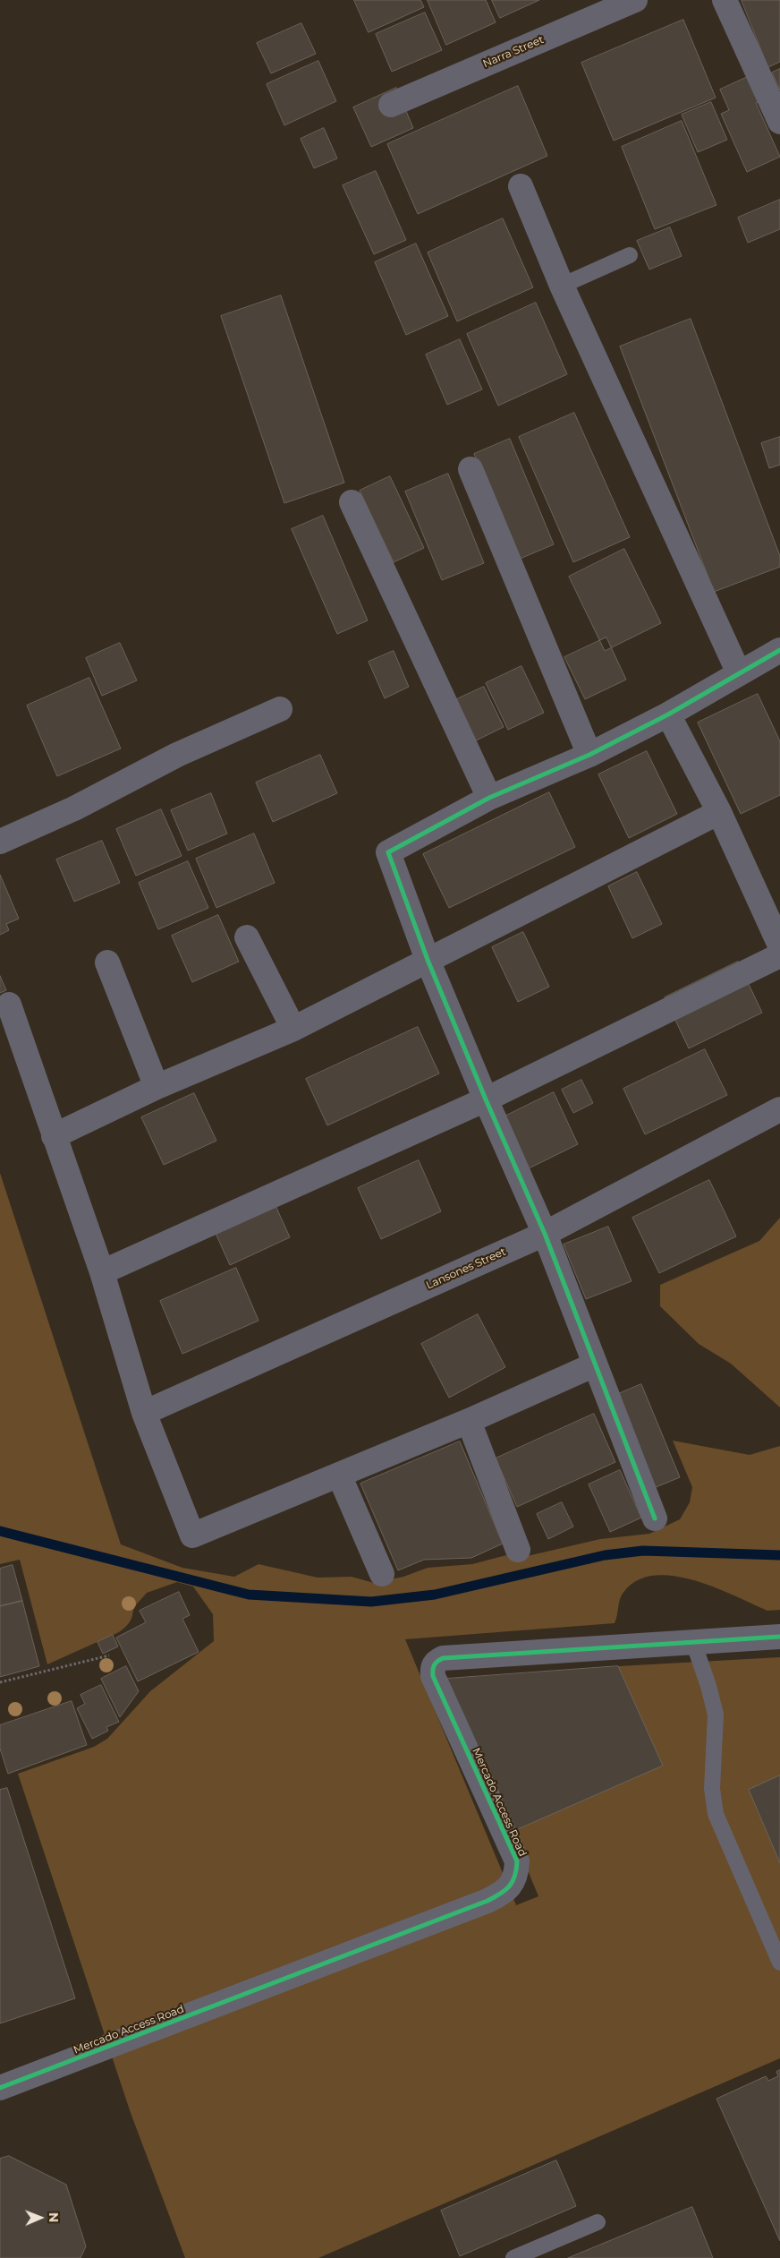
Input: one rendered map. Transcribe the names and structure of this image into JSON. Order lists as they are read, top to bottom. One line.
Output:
{"streets":{"street":["Narra Street","Lansones Street","Mercado Access Road"]},"north":"right"}
